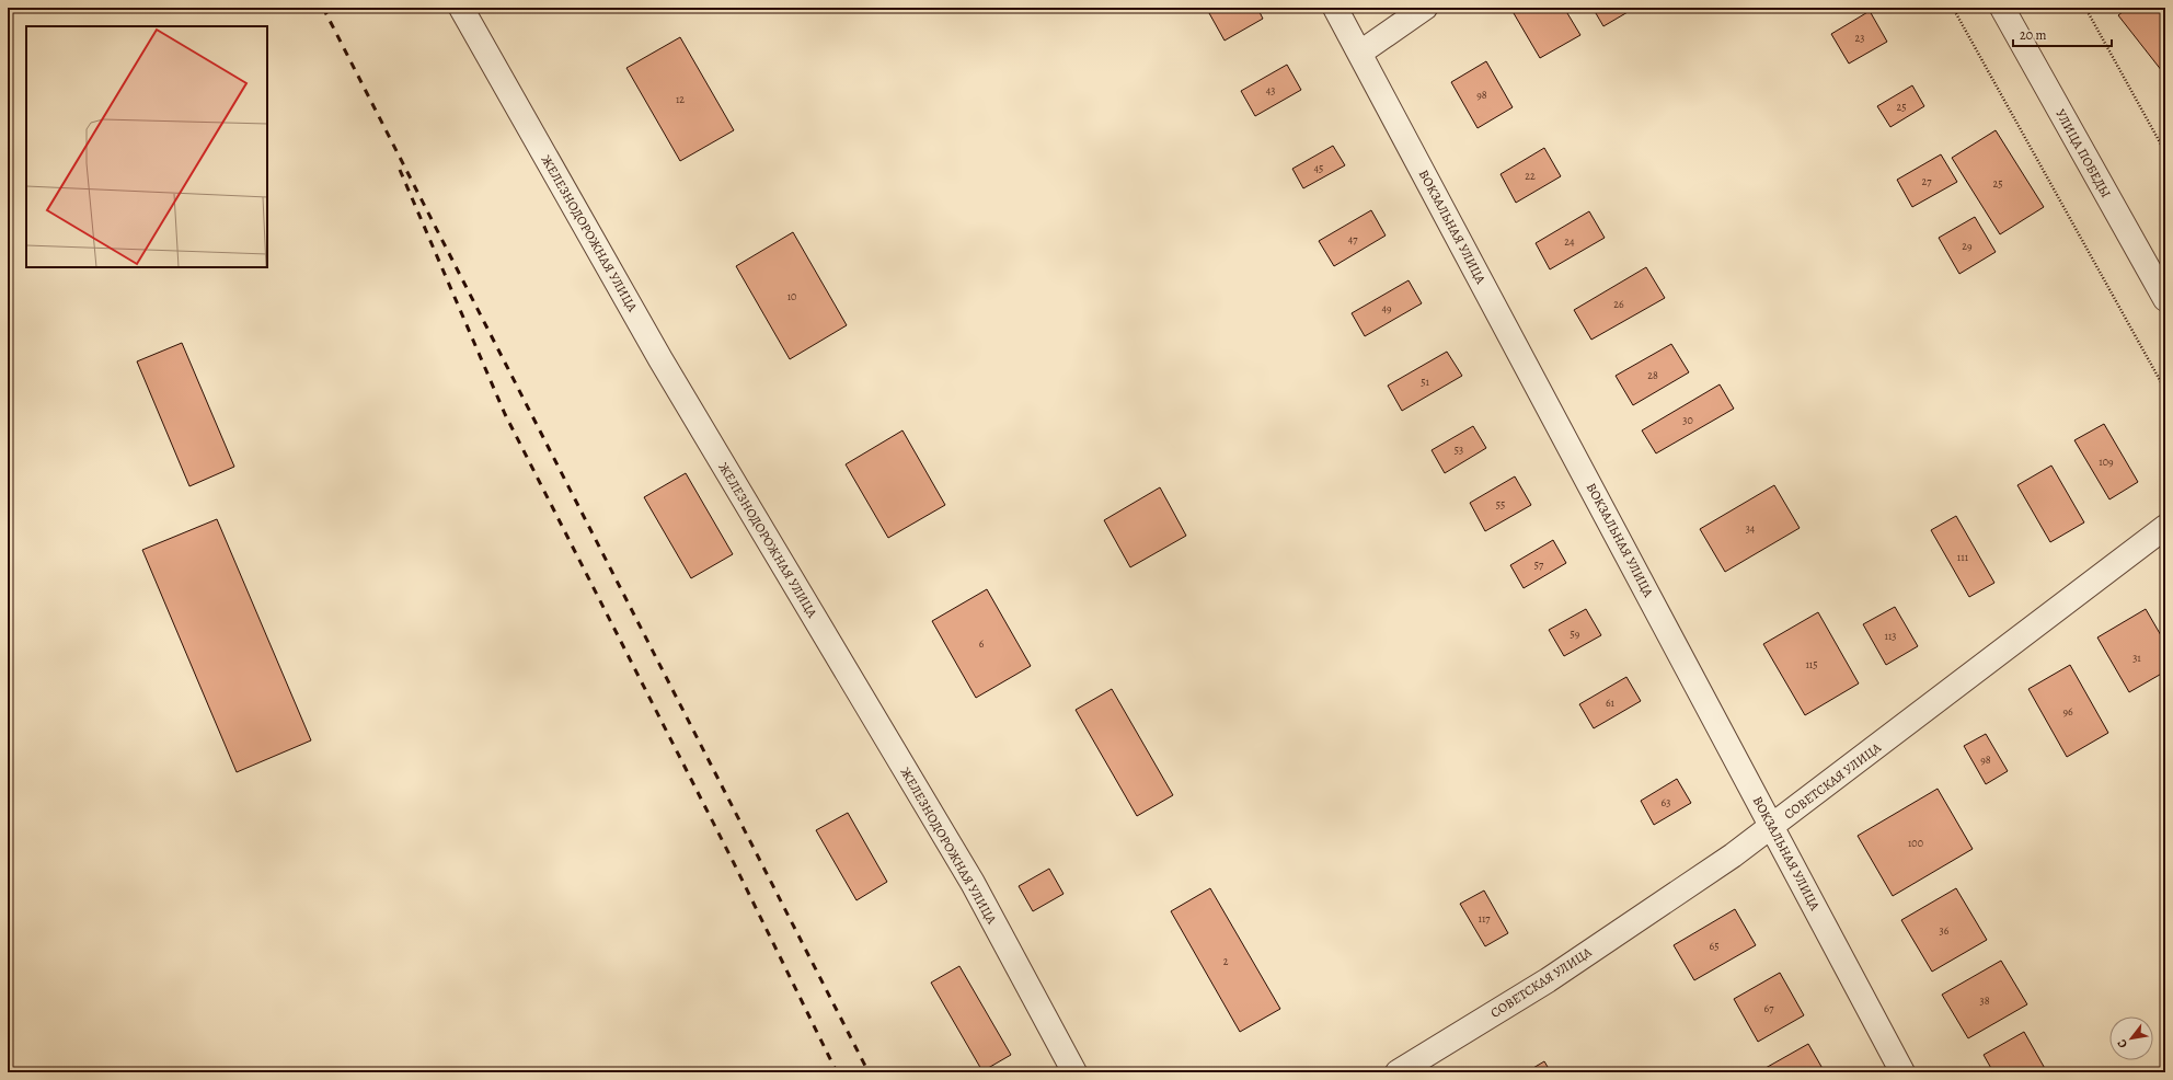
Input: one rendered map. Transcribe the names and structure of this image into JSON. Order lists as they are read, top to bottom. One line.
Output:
{"streets":{"street":["УЛИЦА ПОБЕДЫ","ВОКЗАЛЬНАЯ УЛИЦА","ЖЕЛЕЗНОДОРОЖНАЯ УЛИЦА","СОВЕТСКАЯ УЛИЦА"]},"crossings":[["ВОКЗАЛЬНАЯ УЛИЦА","СОВЕТСКАЯ УЛИЦА"]],"house_numbers":["23","43","98","12","25","45","22","27","25","47","24","29","10","26","49","28","51","30","53","109","55","34","111","57","59","113","6","31","115","61","96","98","63","100","117","36","65","2","38","67"],"scale_bar":"20 m","north":"bottom left"}
